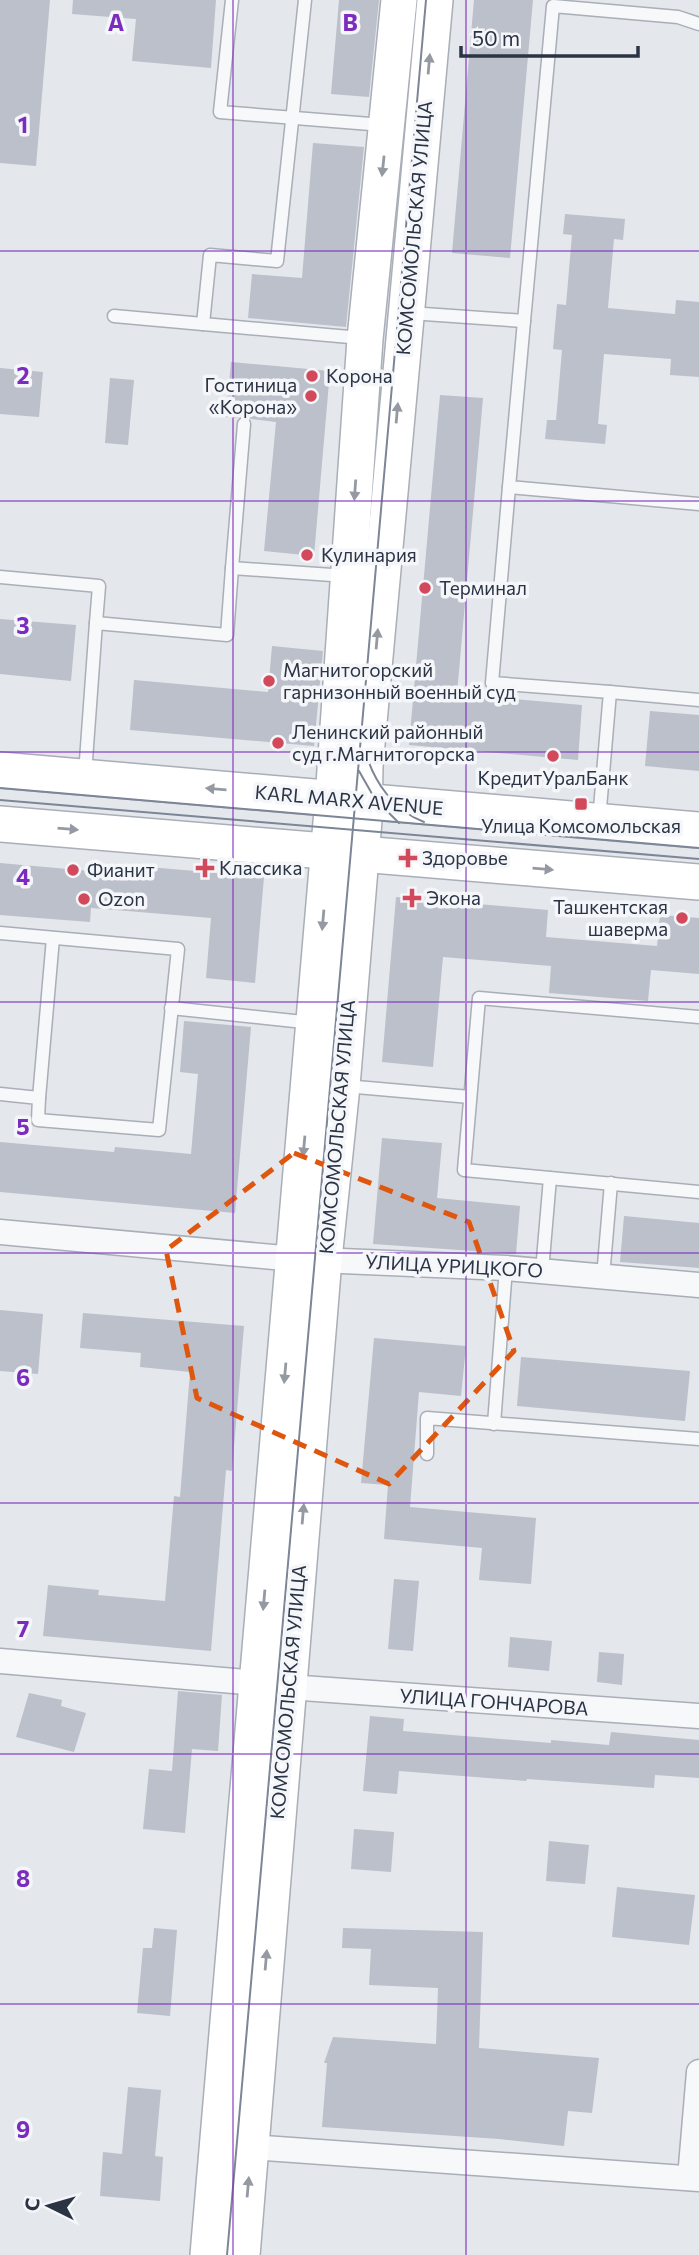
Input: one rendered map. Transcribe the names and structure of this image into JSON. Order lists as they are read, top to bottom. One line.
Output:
{"streets":{"main road":["КОМСОМОЛЬСКАЯ УЛИЦА","KARL MARX AVENUE"],"street":["УЛИЦА УРИЦКОГО","УЛИЦА ГОНЧАРОВА"]},"crossings":[["КОМСОМОЛЬСКАЯ УЛИЦА","KARL MARX AVENUE"],["КОМСОМОЛЬСКАЯ УЛИЦА","УЛИЦА УРИЦКОГО"],["КОМСОМОЛЬСКАЯ УЛИЦА","УЛИЦА ГОНЧАРОВА"]],"places":{"other":["Корона","Гостиница «Корона»","Кулинария","Терминал","Магнитогорский гарнизонный военный суд","Ленинский районный суд г.Магнитогорска","КредитУралБанк","Фианит","Ozon","Ташкентская шаверма"],"transit":["Улица Комсомольская"],"health":["Здоровье","Классика","Экона"]},"scale_bar":"50 m","north":"left","grid":{"columns":["A","B"],"rows":["1","2","3","4","5","6","7","8","9"]}}
